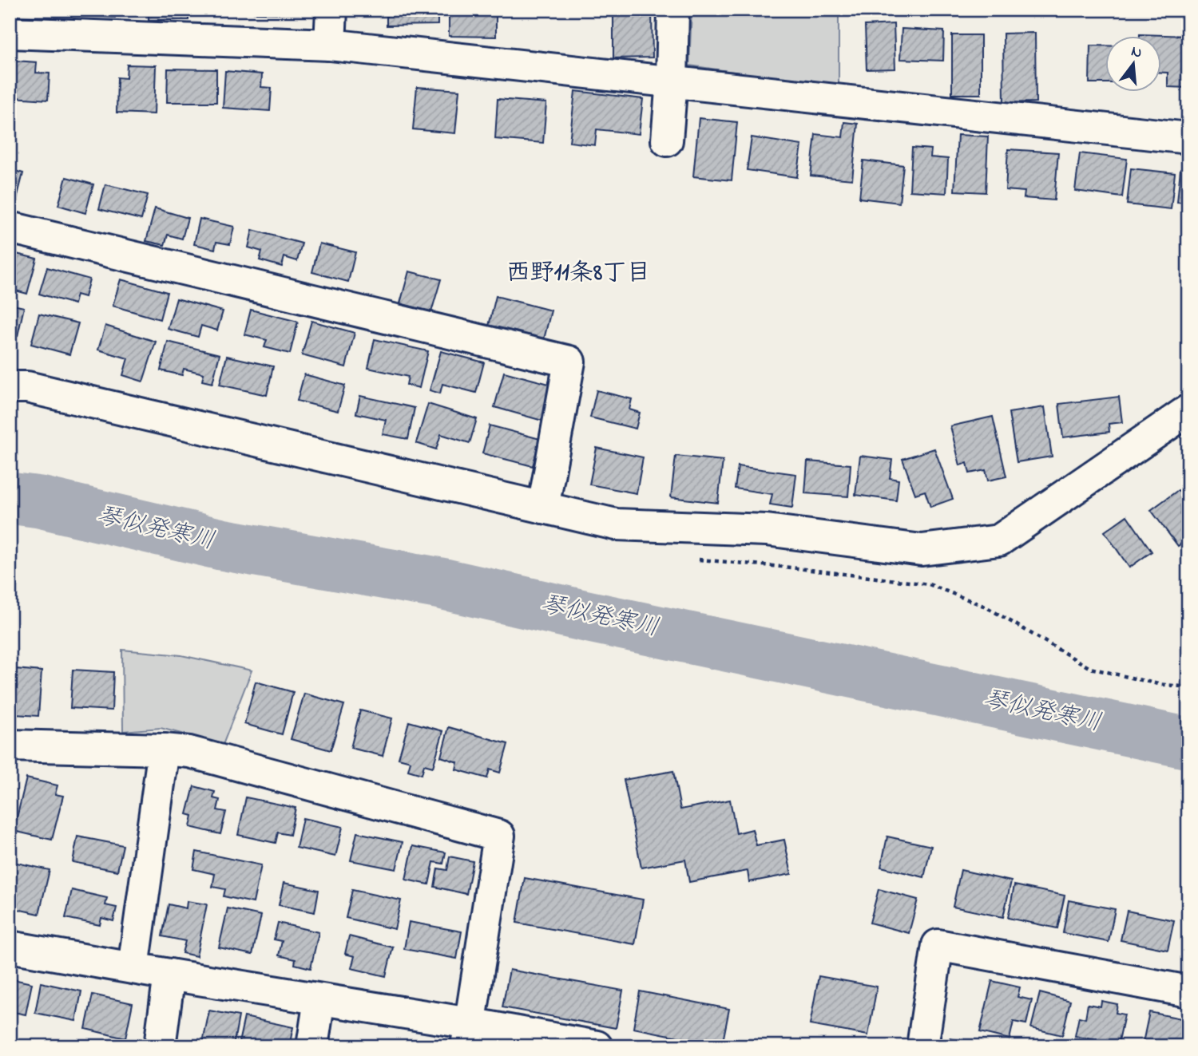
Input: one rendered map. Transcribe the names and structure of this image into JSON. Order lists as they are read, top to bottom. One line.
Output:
{"districts":["西野11条8丁目"],"water":["琴似発寒川"],"north":"top"}
